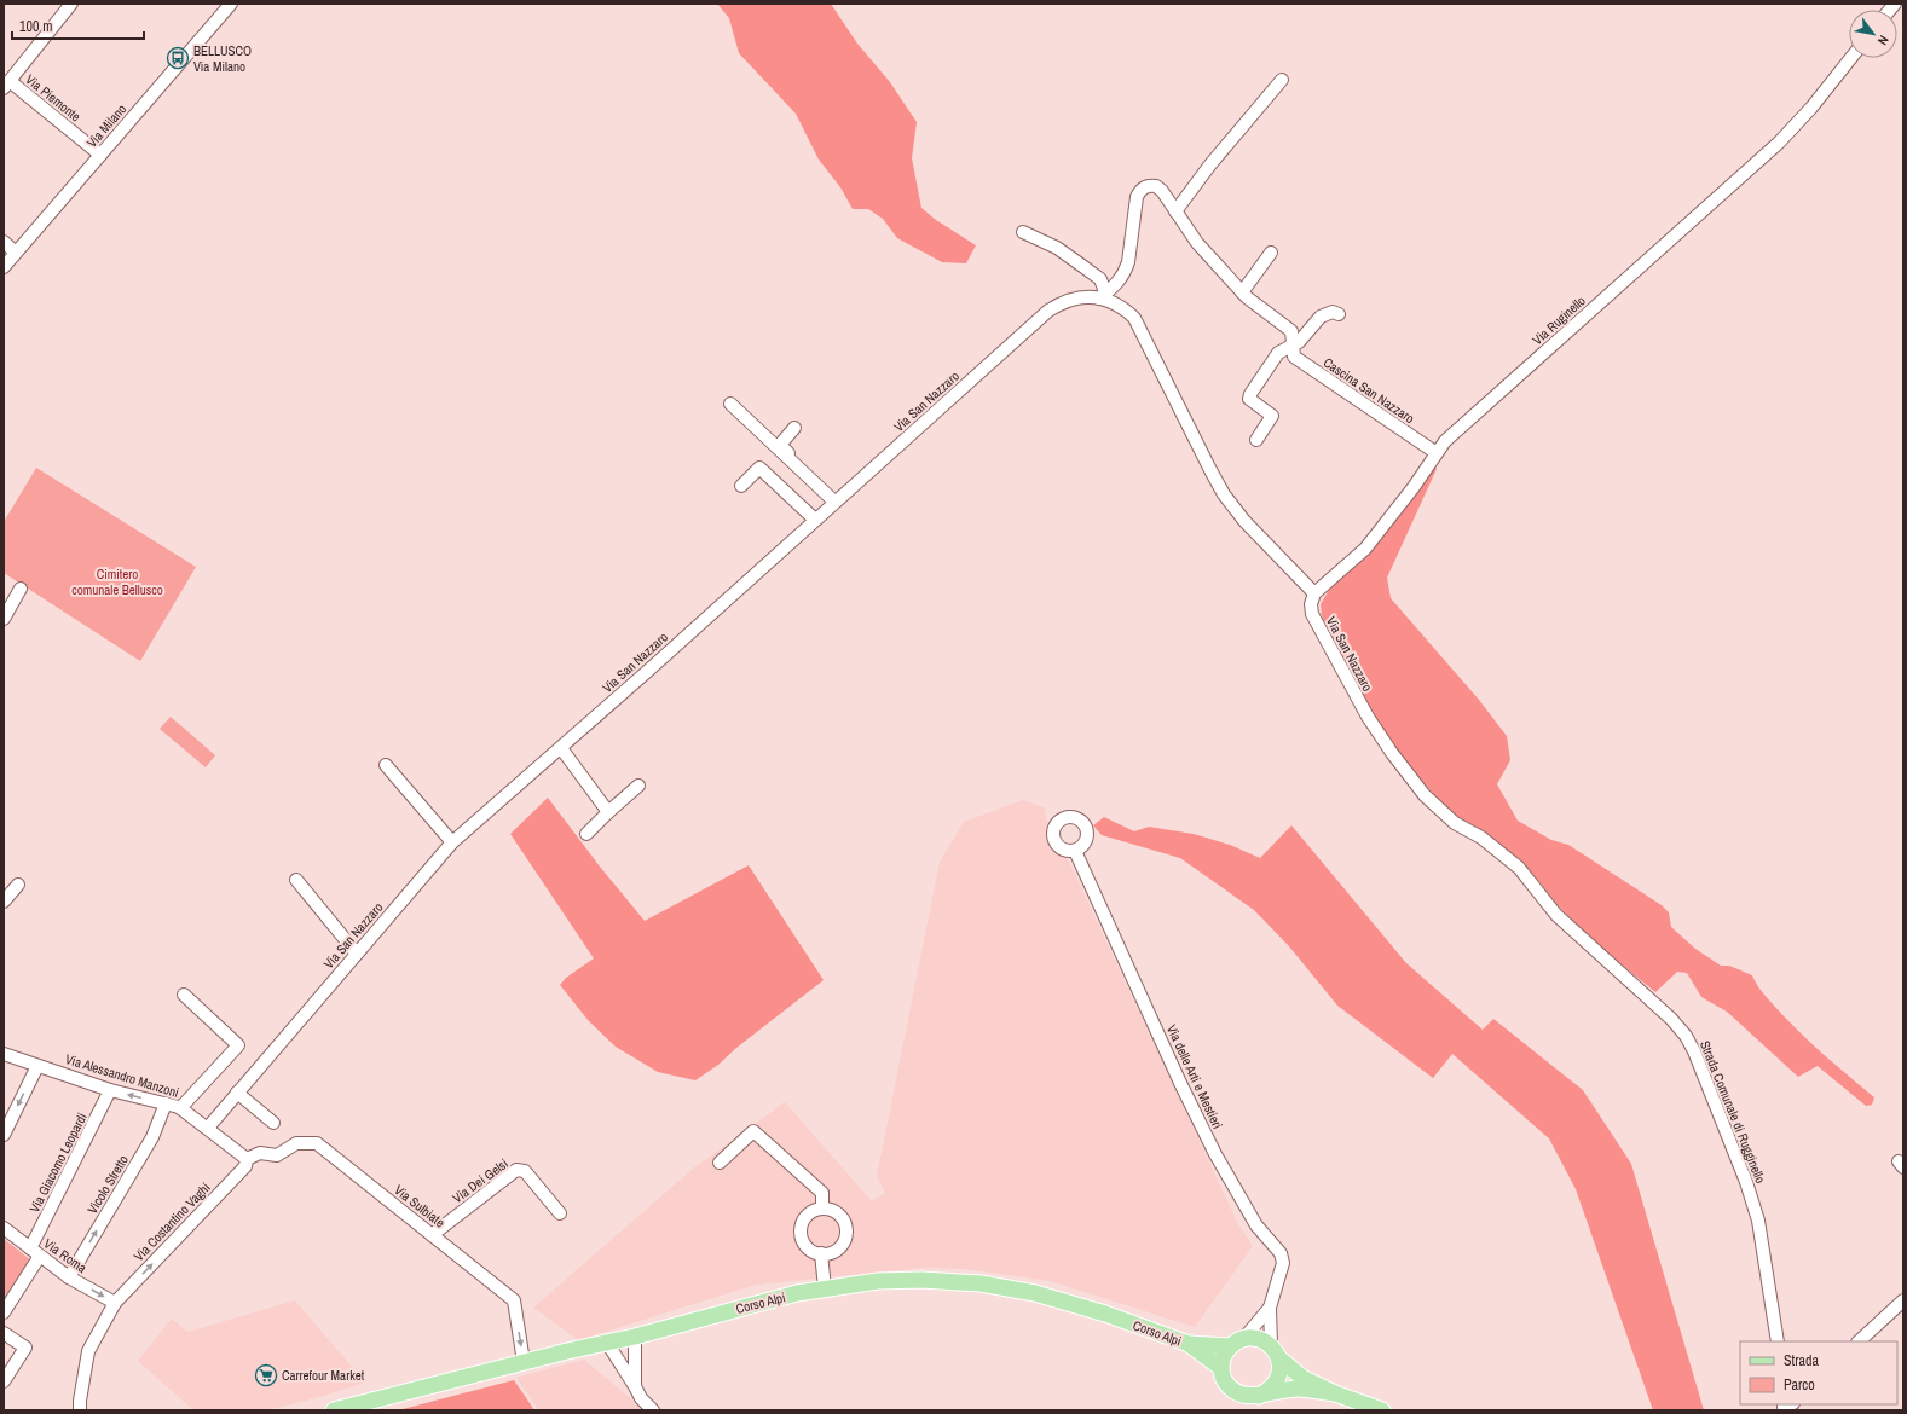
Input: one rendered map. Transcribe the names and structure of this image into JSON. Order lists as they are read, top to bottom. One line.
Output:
{"streets":{"main road":["Corso Alpi"],"street":["Via Piemonte","Via Milano","Via Ruginello","Cascina San Nazzaro","Via San Nazzaro","Via Alessandro Manzoni","Via delle Arti e Mestieri","Strada Comunale di Rugginello","Via Giacomo Leopardi","Via Dei Gelsi","Vicolo Stretto","Via Sulbiate","Via Costantino Vaghi","Via Roma"]},"crossings":[["Via Piemonte","Via Milano"],["Via Ruginello","Cascina San Nazzaro"],["Via Ruginello","Via San Nazzaro"],["Via San Nazzaro","Via Alessandro Manzoni"],["Via San Nazzaro","Strada Comunale di Rugginello"],["Via Alessandro Manzoni","Via Giacomo Leopardi"],["Via Alessandro Manzoni","Vicolo Stretto"],["Via Alessandro Manzoni","Via Sulbiate"],["Via Alessandro Manzoni","Via Costantino Vaghi"],["Via delle Arti e Mestieri","Corso Alpi"],["Via Giacomo Leopardi","Via Roma"],["Via Dei Gelsi","Via Sulbiate"],["Vicolo Stretto","Via Roma"],["Via Sulbiate","Via Costantino Vaghi"],["Via Sulbiate","Corso Alpi"],["Via Costantino Vaghi","Via Roma"]],"one_way":["Vicolo Stretto","Via Sulbiate","Via Costantino Vaghi","Via Roma"],"parks":["Cimitero comunale Bellusco"],"places":{"bus stop":["BELLUSCO Via Milano"],"supermarket":["Carrefour Market"]},"legend":["Strada","Parco"],"scale_bar":"100 m","north":"bottom right"}
